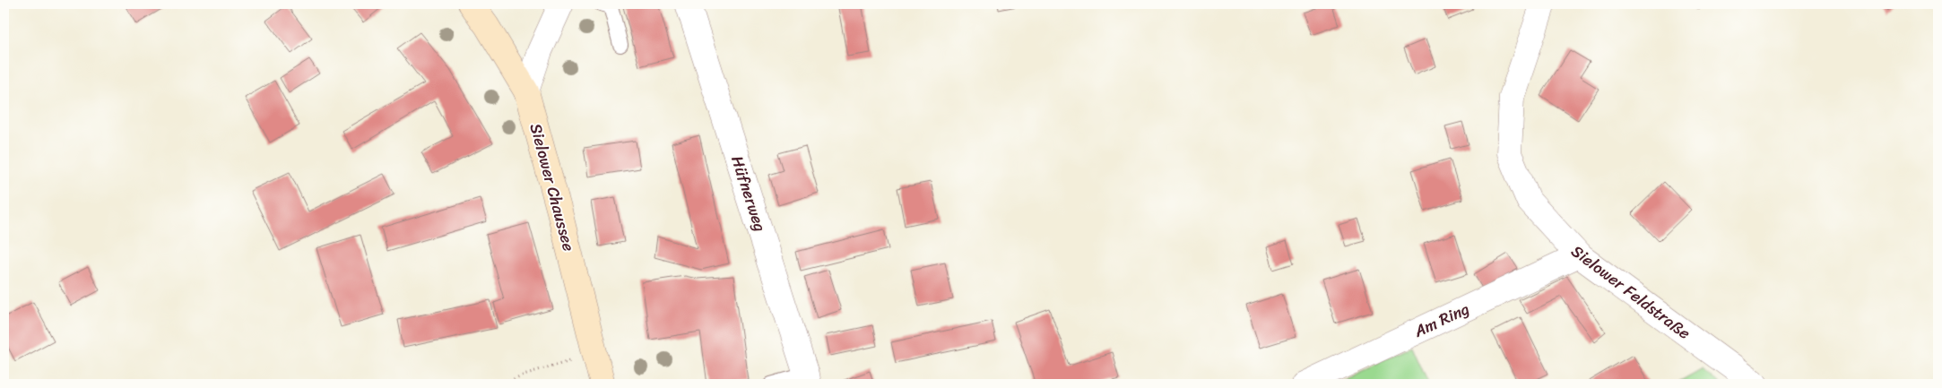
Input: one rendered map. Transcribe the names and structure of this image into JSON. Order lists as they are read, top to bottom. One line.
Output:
{"streets":{"main road":["Sielower Chaussee"],"street":["Hüfnerweg","Sielower Feldstraße","Am Ring"]},"crossings":[["Sielower Feldstraße","Am Ring"]]}
